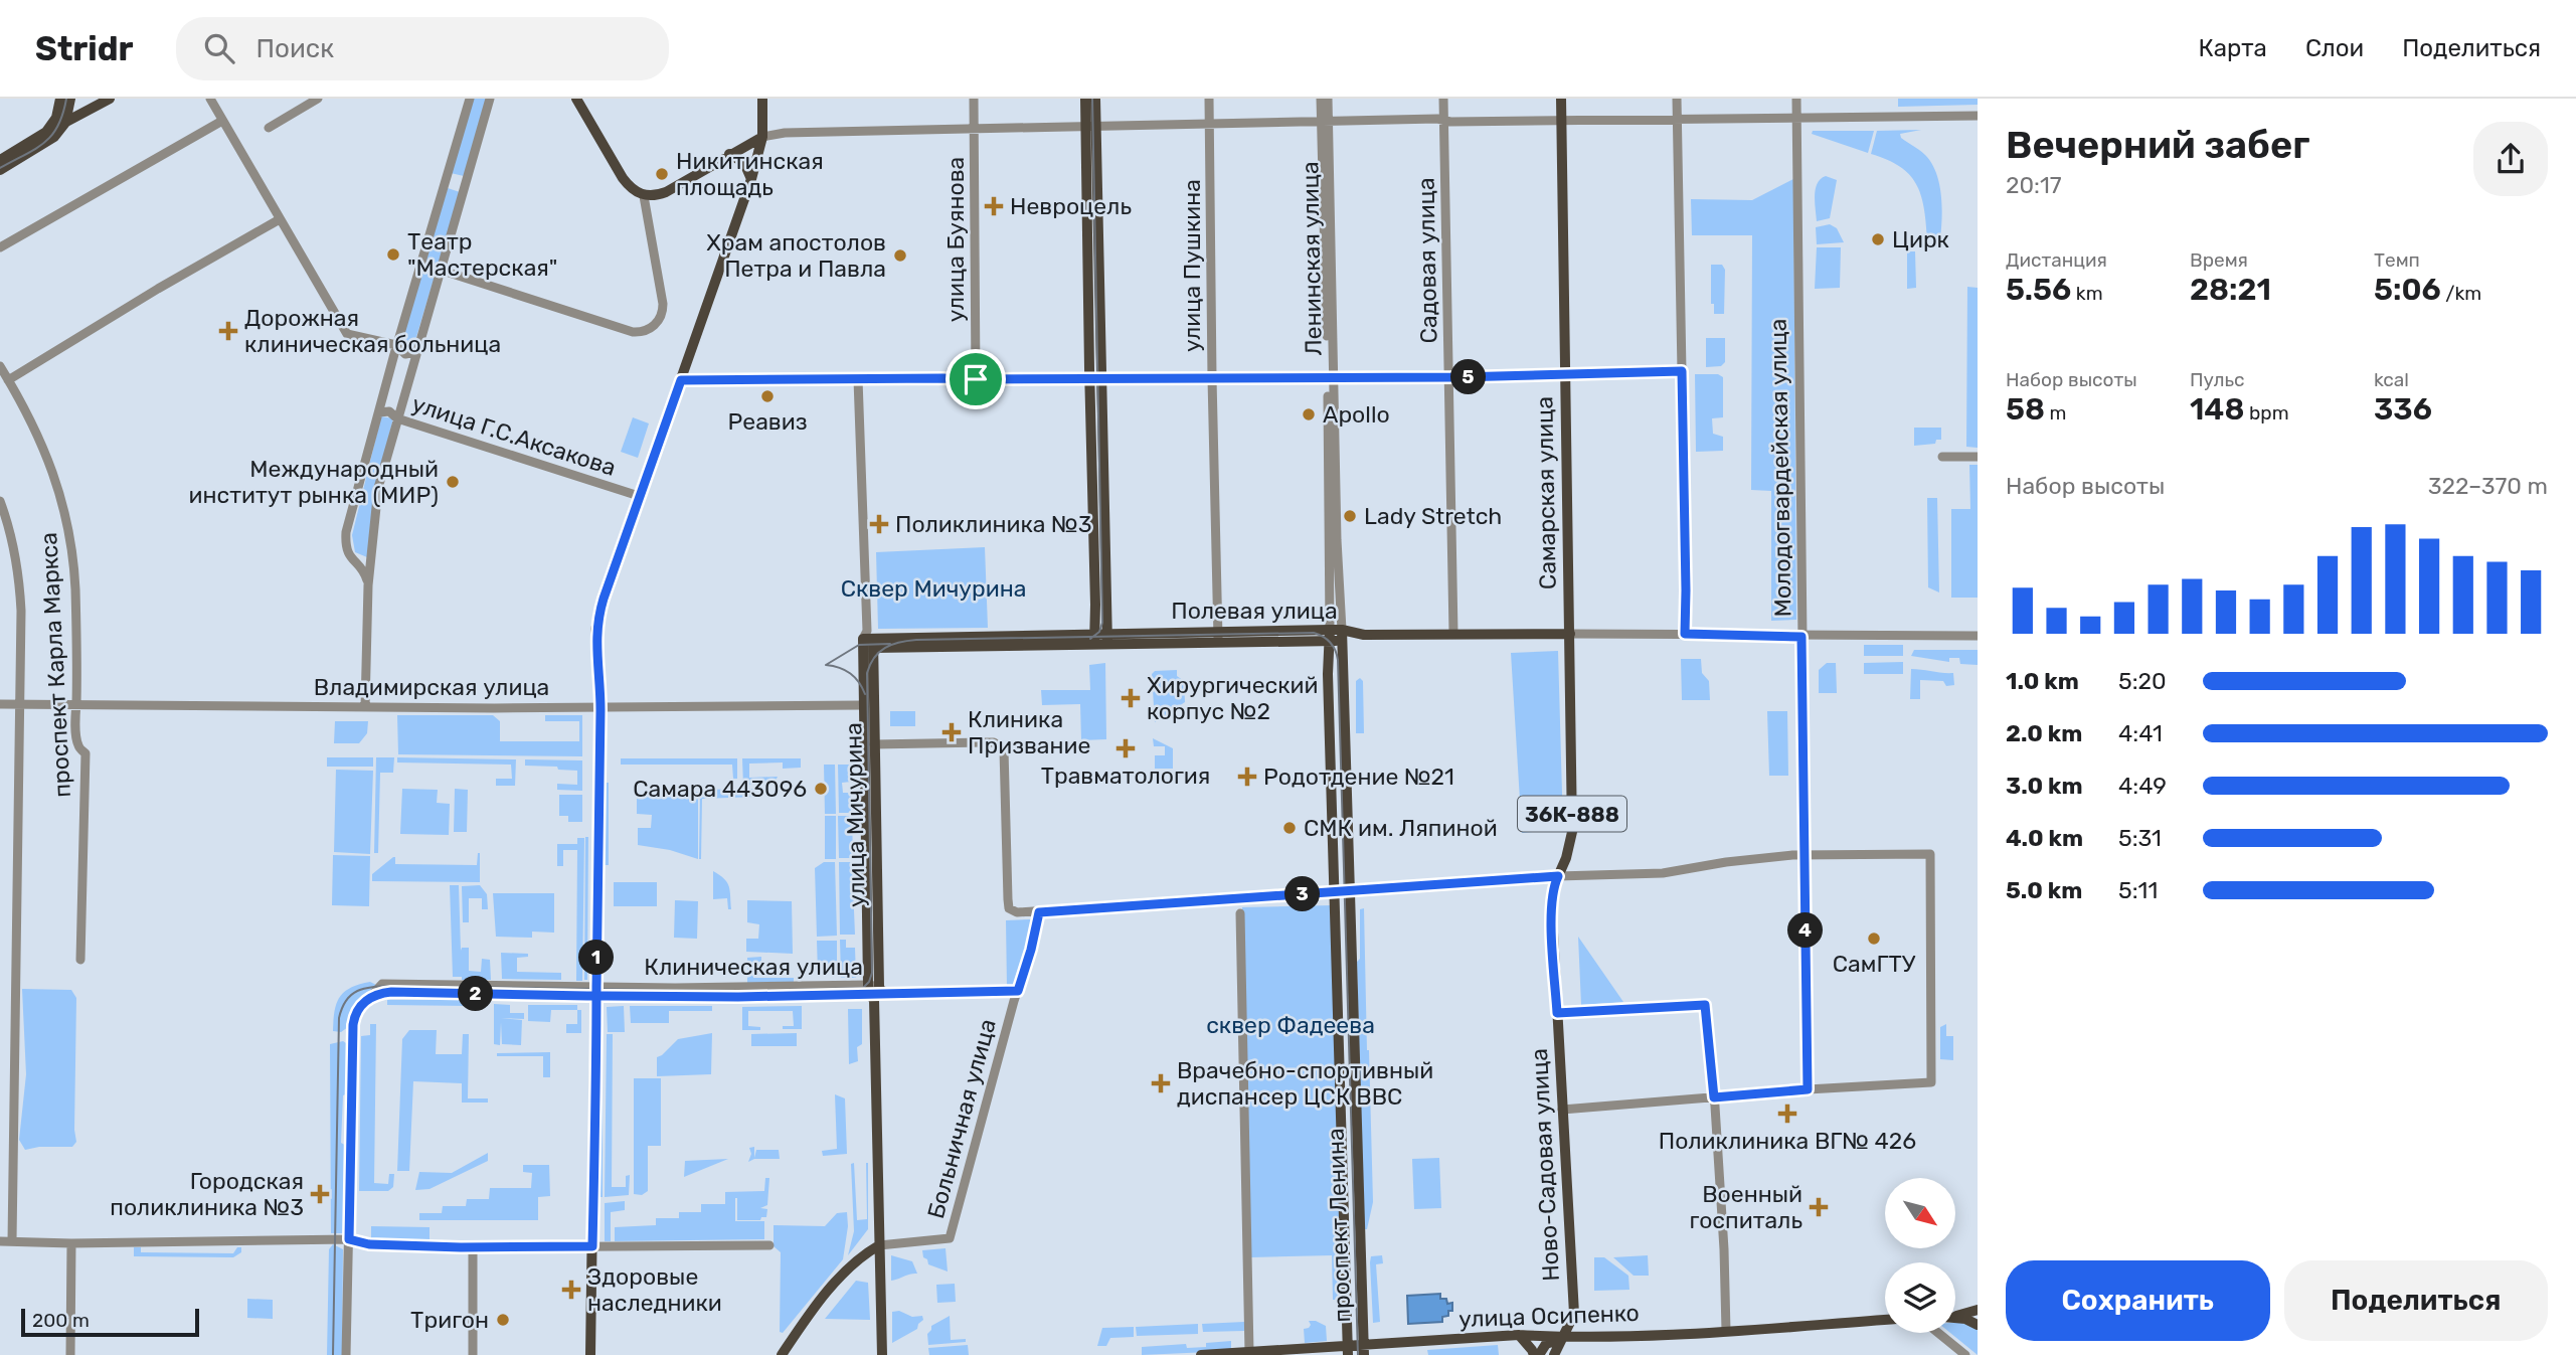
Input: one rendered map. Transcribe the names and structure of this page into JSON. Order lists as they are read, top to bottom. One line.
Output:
{"streets":{"main road":["Самарская улица","Полевая улица","36К-888","улица Мичурина","Ново-Садовая улица","проспект Ленина","улица Осипенко"],"street":["улица Буянова","Ленинская улица","Садовая улица","улица Пушкина","улица Г.С.Аксакова","Молодогвардейская улица","проспект Карла Маркса","Владимирская улица","Клиническая улица","Больничная улица"]},"crossings":[["Ленинская улица","Полевая улица"],["Ленинская улица","проспект Ленина"],["Садовая улица","Полевая улица"],["улица Пушкина","Полевая улица"],["Самарская улица","Полевая улица"],["Самарская улица","Ново-Садовая улица"],["Полевая улица","улица Мичурина"],["Полевая улица","Ново-Садовая улица"],["Полевая улица","проспект Ленина"],["проспект Карла Маркса","Владимирская улица"],["Владимирская улица","улица Мичурина"],["улица Мичурина","Клиническая улица"],["улица Мичурина","Больничная улица"],["Клиническая улица","Больничная улица"],["Ново-Садовая улица","улица Осипенко"],["проспект Ленина","улица Осипенко"]],"parks":["Сквер Мичурина","сквер Фадеева"],"places":{"other":["Никитинская площадь","Цирк","Театр \"Мастерская\"","Храм апостолов Петра и Павла","Реавиз","Apollo","Международный институт рынка (МИР)","Lady Stretch","Самара 443096","СМК им. Ляпиной","СамГТУ","Тригон"],"health":["Невроцель","Дорожная клиническая больница","Поликлиника №3","Хирургический корпус №2","Клиника Призвание","Травматология","Родотдение №21","Врачебно-спортивный диспансер ЦСК ВВС","Поликлиника ВГ№ 426","Городская поликлиника №3","Военный госпиталь","Здоровые наследники"]},"scale_bar":"200 m","north":"bottom right","page":{"header":"Stridr","search":"Поиск","nav":["Карта","Слои","Поделиться"],"heading":["Вечерний забег","20:17"],"stats":[["Дистанция","5.56 km"],["Время","28:21"],["Темп","5:06 /km"],["Набор высоты","58 m"],["Пульс","148 bpm"],["kcal","336"]],"pins":["5","3","4","1","2"],"chart":["Набор высоты","322–370 m"],"list":[{"name":"1.0 km","note":"5:20"},{"name":"2.0 km","note":"4:41"},{"name":"3.0 km","note":"4:49"},{"name":"4.0 km","note":"5:31"},{"name":"5.0 km","note":"5:11"}],"buttons":["Сохранить","Поделиться"],"scale":"200 m"}}
